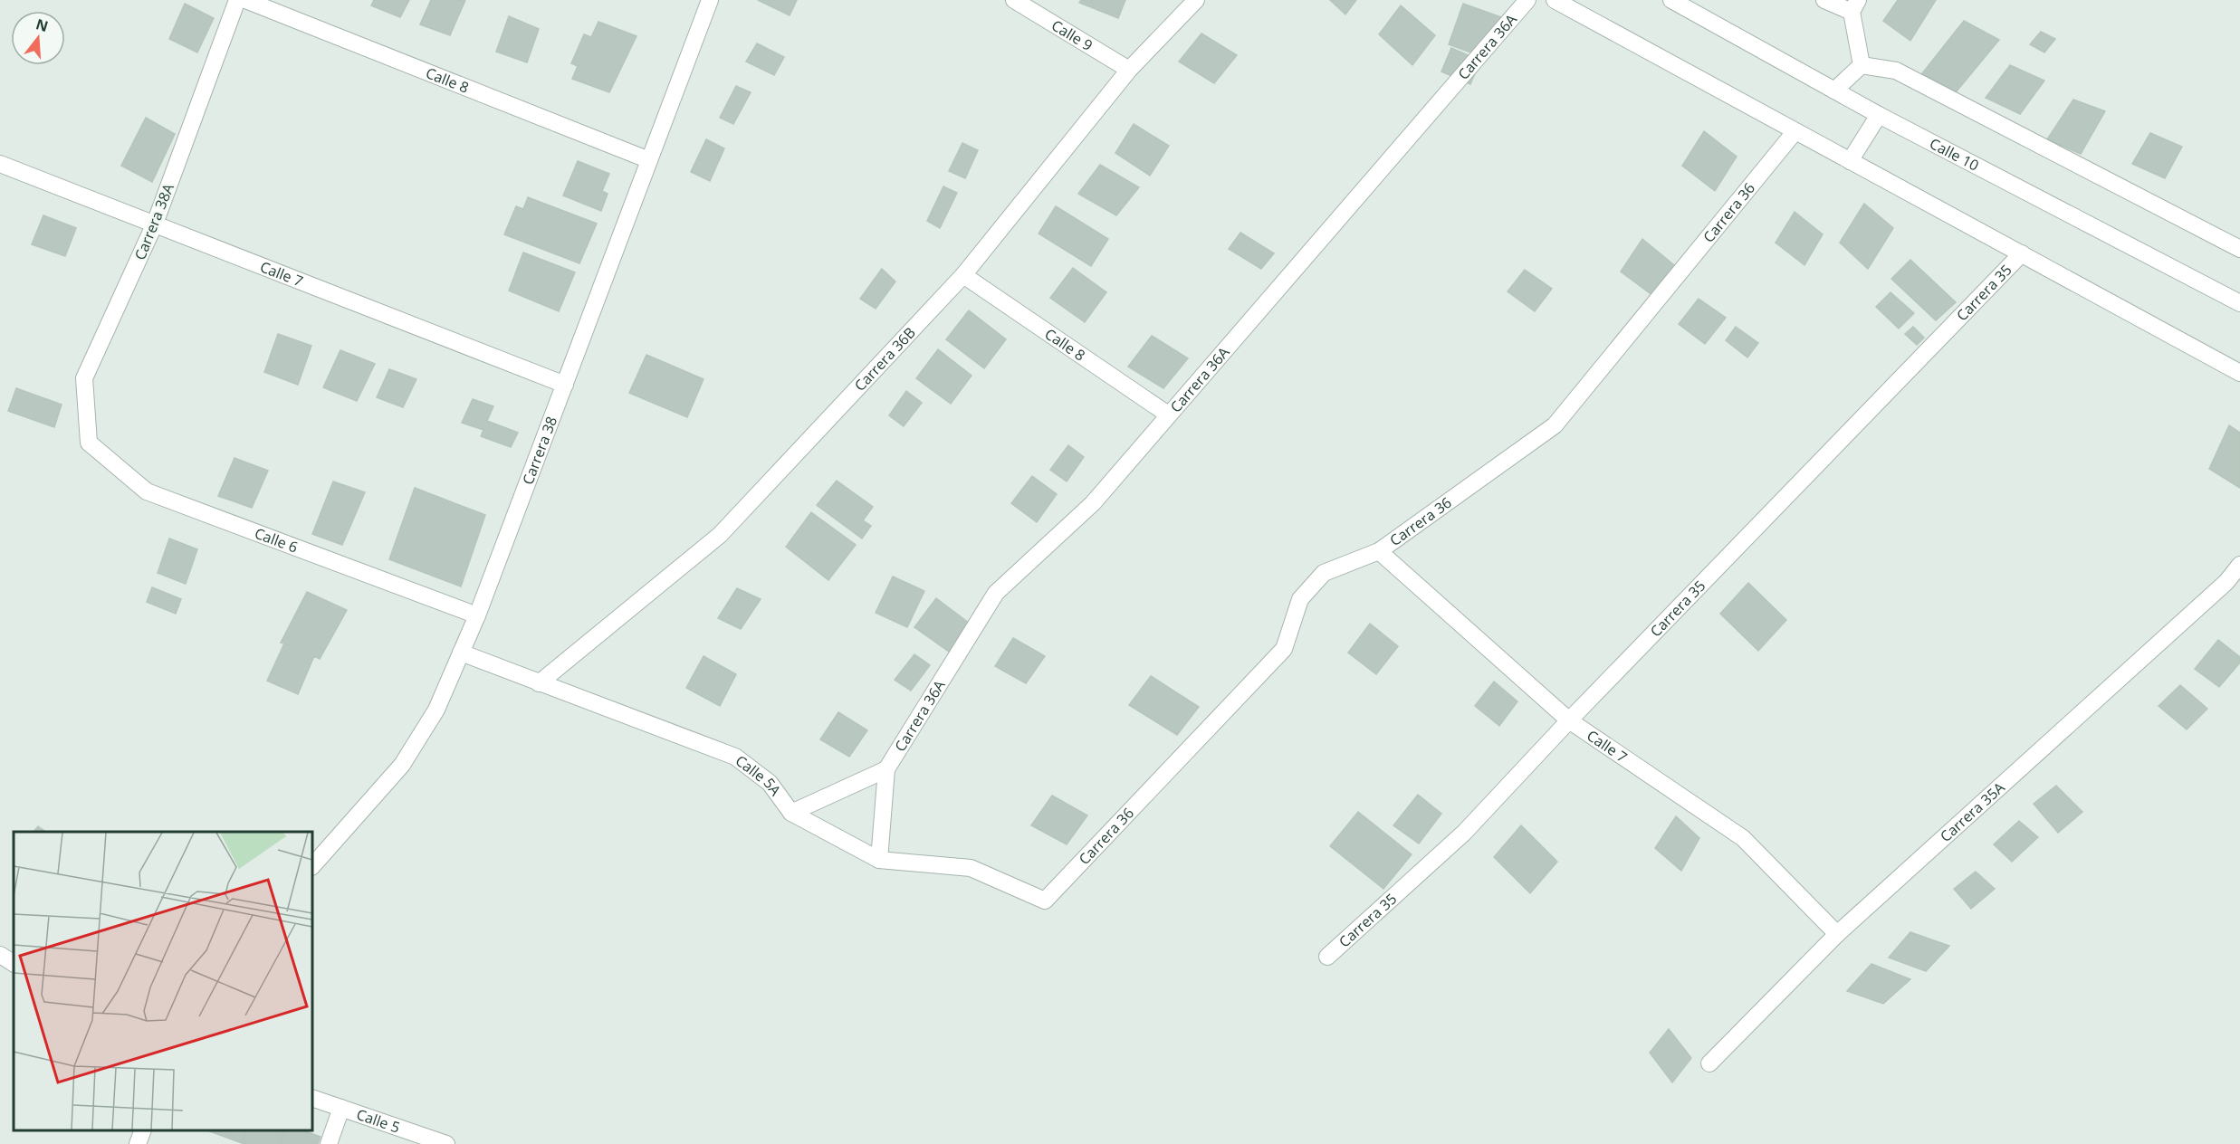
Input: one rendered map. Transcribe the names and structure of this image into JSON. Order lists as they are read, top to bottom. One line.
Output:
{"streets":{"street":["Calle 9","Carrera 36A","Calle 8","Calle 10","Carrera 36","Carrera 38A","Calle 7","Carrera 35","Carrera 36B","Carrera 38","Calle 6","Calle 5A","Carrera 35A","Calle 5"]},"crossings":[["Calle 9","Carrera 36B"],["Carrera 36A","Calle 8"],["Carrera 36A","Calle 5A"],["Calle 8","Carrera 36B"],["Calle 8","Carrera 38"],["Carrera 36","Calle 7"],["Carrera 36","Calle 5A"],["Carrera 38A","Calle 7"],["Carrera 38A","Calle 6"],["Calle 7","Carrera 35"],["Calle 7","Carrera 38"],["Calle 7","Carrera 35A"],["Carrera 36B","Calle 5A"],["Carrera 38","Calle 6"],["Carrera 38","Calle 5A"]],"north":"top"}
